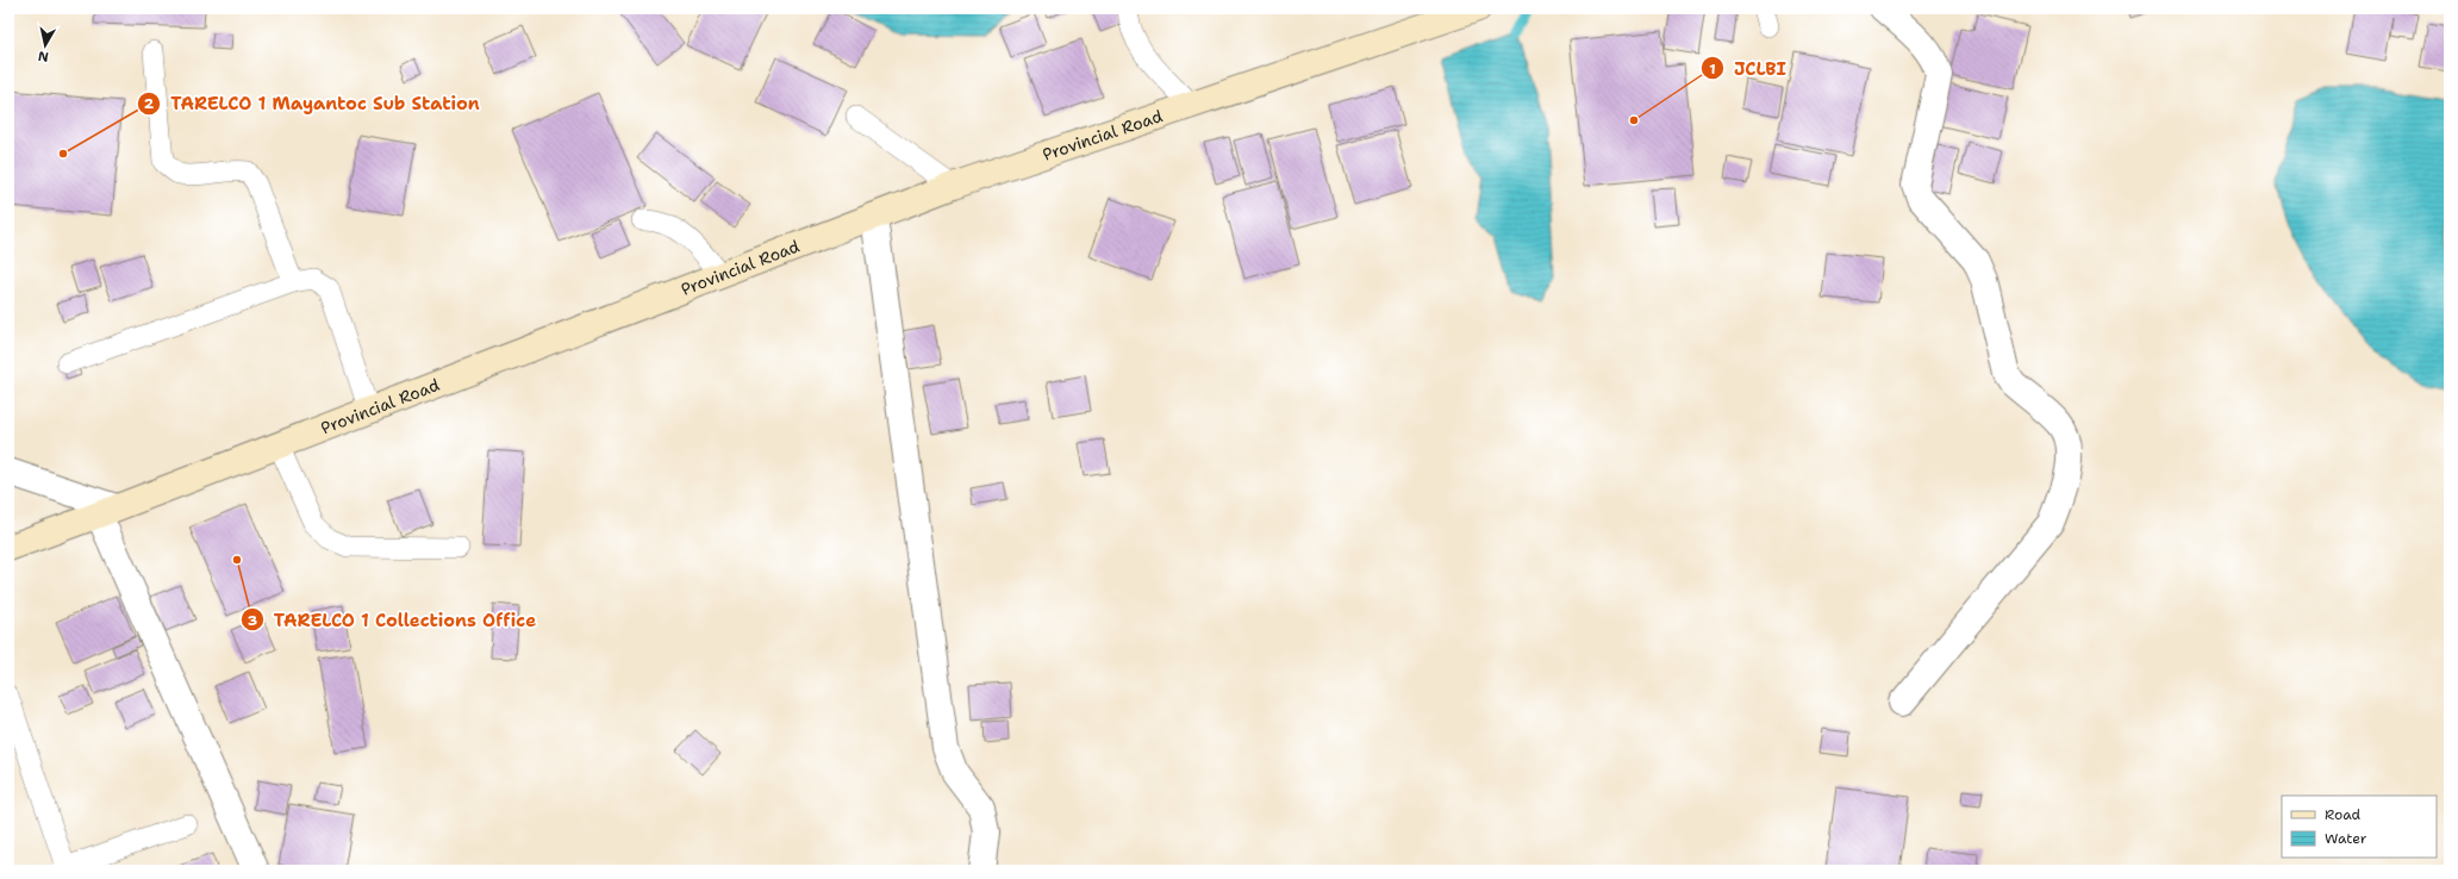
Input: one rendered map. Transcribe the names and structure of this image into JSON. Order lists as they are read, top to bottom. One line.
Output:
{"streets":{"main road":["Provincial Road"]},"places":["JCLBI","TARELCO 1 Mayantoc Sub Station","TARELCO 1 Collections Office"],"legend":["Road","Water"],"north":"bottom"}
